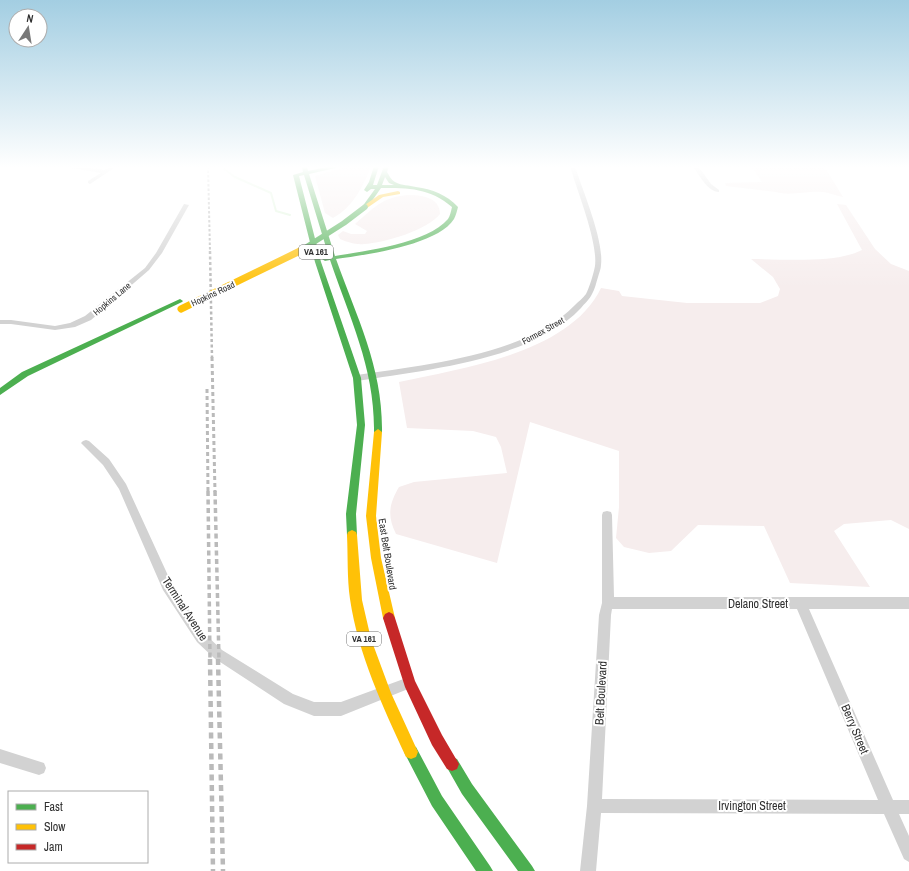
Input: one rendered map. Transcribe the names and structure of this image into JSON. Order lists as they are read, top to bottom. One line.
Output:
{"streets":{"main road":["VA 161","Hopkins Road","East Belt Boulevard"],"street":["Hopkins Lane","Formex Street","Delano Street","Terminal Avenue","Belt Boulevard","Berry Street","Irvington Street"]},"crossings":[["VA 161","Formex Street"],["VA 161","Terminal Avenue"],["Formex Street","East Belt Boulevard"],["East Belt Boulevard","Terminal Avenue"],["Delano Street","Belt Boulevard"],["Delano Street","Berry Street"],["Belt Boulevard","Irvington Street"],["Berry Street","Irvington Street"]],"legend":["Fast","Slow","Jam"],"north":"top"}
